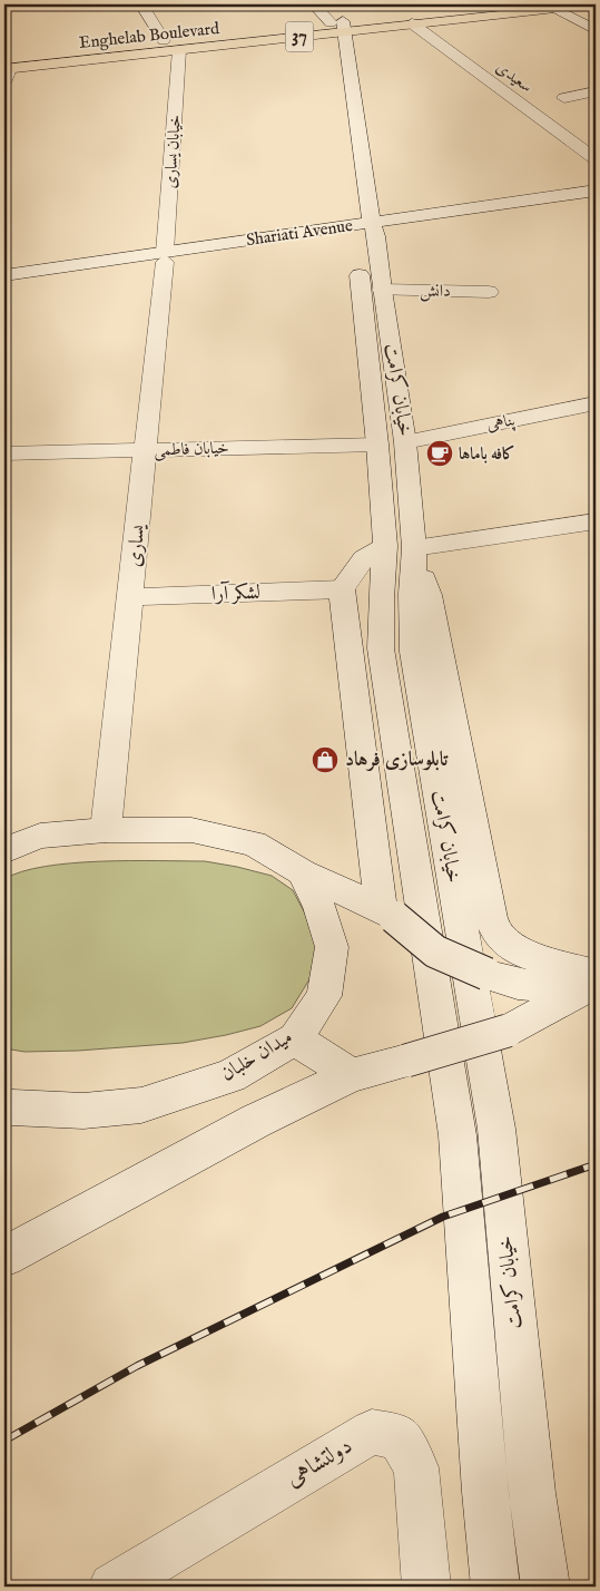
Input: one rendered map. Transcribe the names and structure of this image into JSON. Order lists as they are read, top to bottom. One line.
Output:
{"streets":{"main road":["Enghelab Boulevard","37","سعیدی","خیابان یساری","Shariati Avenue","دانش","خیابان کرامت","پناهی","خیابان فاطمی","یساری","لشکر آرا","میدان خلبان","دولتشاهی"]},"crossings":[["Enghelab Boulevard","سعیدی"],["Enghelab Boulevard","خیابان یساری"],["Enghelab Boulevard","خیابان کرامت"],["خیابان یساری","Shariati Avenue"],["خیابان یساری","یساری"],["Shariati Avenue","خیابان کرامت"],["Shariati Avenue","یساری"],["دانش","خیابان کرامت"],["خیابان کرامت","پناهی"],["خیابان کرامت","خیابان فاطمی"],["پناهی","خیابان فاطمی"],["خیابان فاطمی","یساری"],["یساری","لشکر آرا"]],"places":{"cafe":["کافه باماها"],"shop":["تابلوسازی فرهاد"]}}
